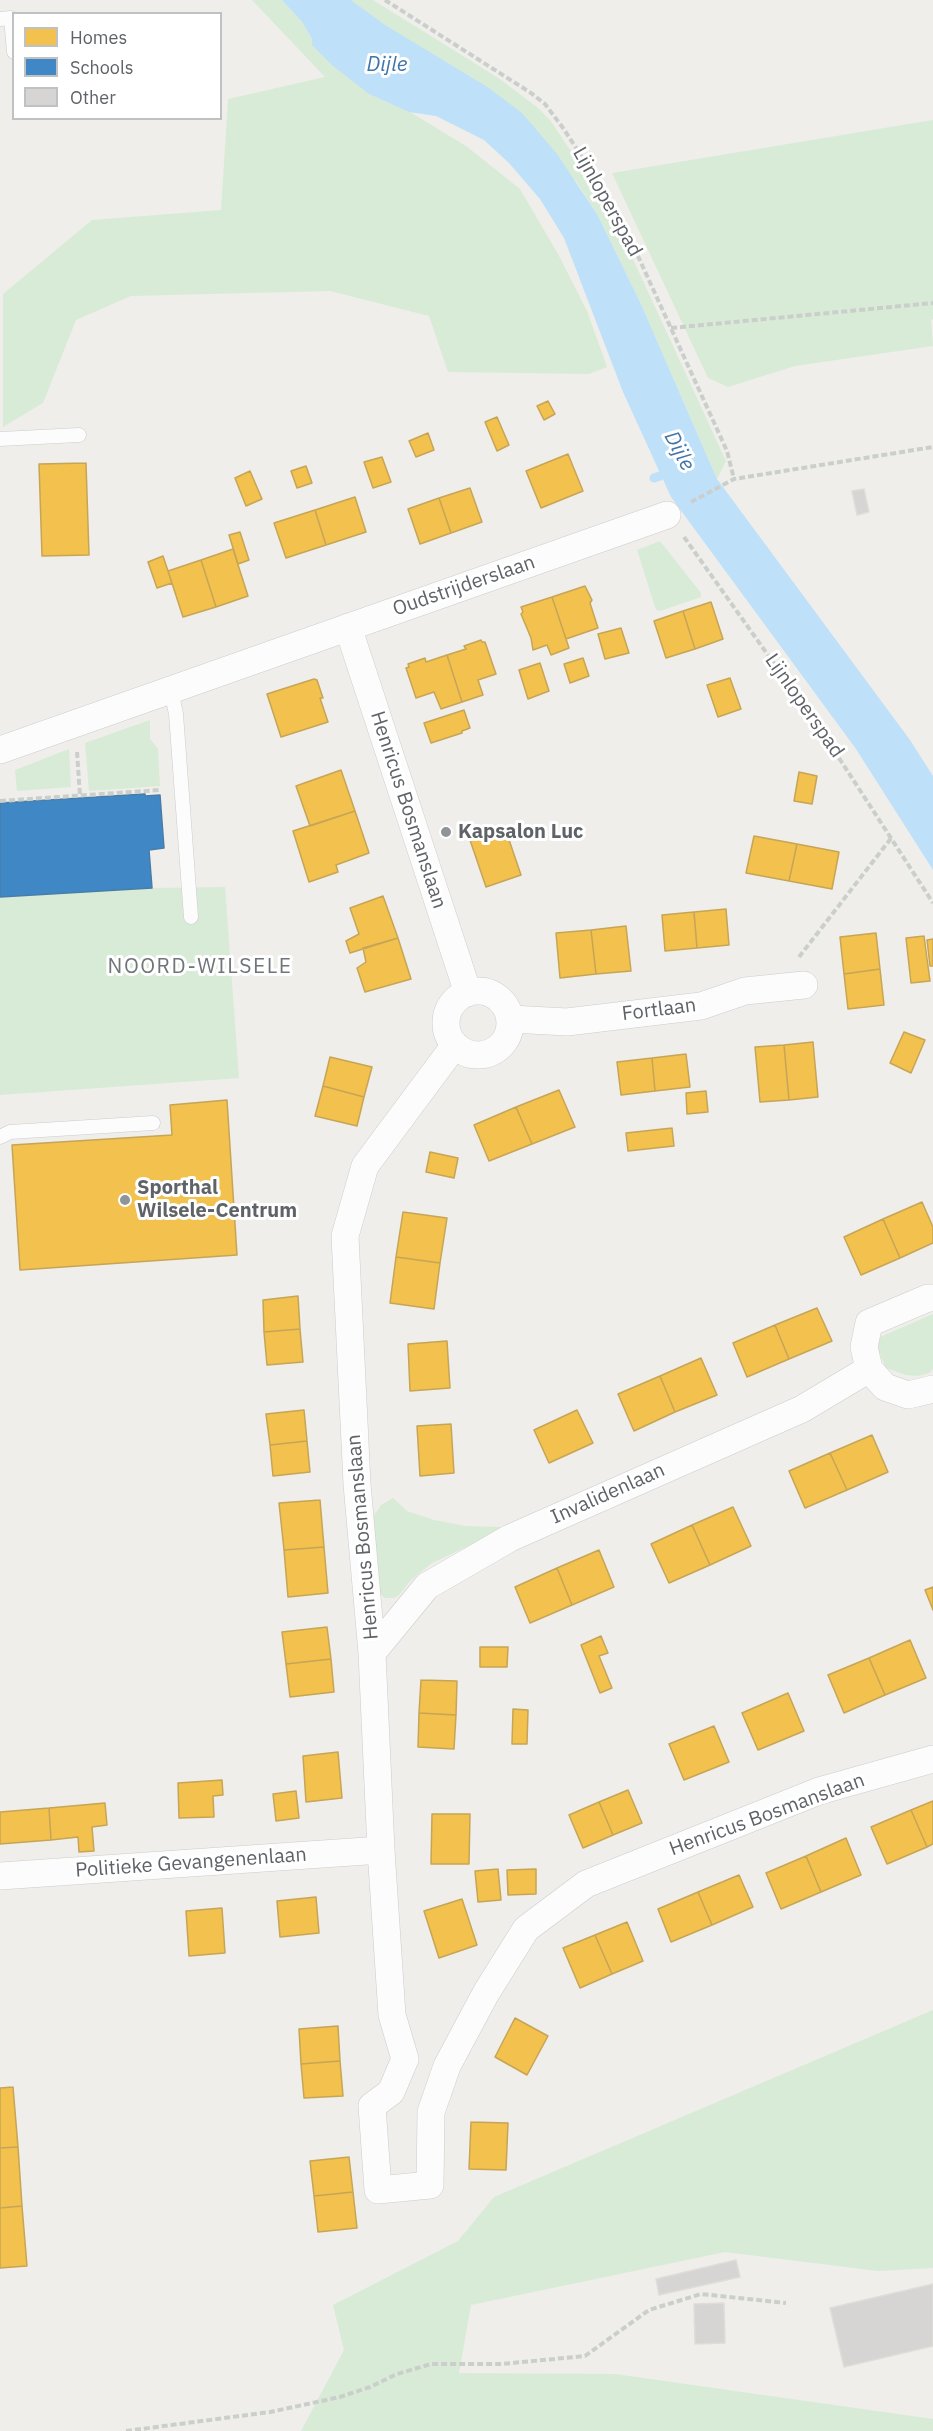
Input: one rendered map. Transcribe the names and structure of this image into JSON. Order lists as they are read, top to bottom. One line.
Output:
{"streets":{"street":["Oudstrijderslaan","Henricus Bosmanslaan","Fortlaan","Invalidenlaan","Politieke Gevangenenlaan"],"path":["Lijnloperspad"]},"crossings":[["Lijnloperspad","Oudstrijderslaan"],["Oudstrijderslaan","Henricus Bosmanslaan"],["Henricus Bosmanslaan","Fortlaan"],["Henricus Bosmanslaan","Invalidenlaan"],["Henricus Bosmanslaan","Politieke Gevangenenlaan"]],"districts":["NOORD-WILSELE"],"water":["Dijle"],"places":["Kapsalon Luc","Sporthal Wilsele-Centrum"],"legend":["Homes","Schools","Other"]}
